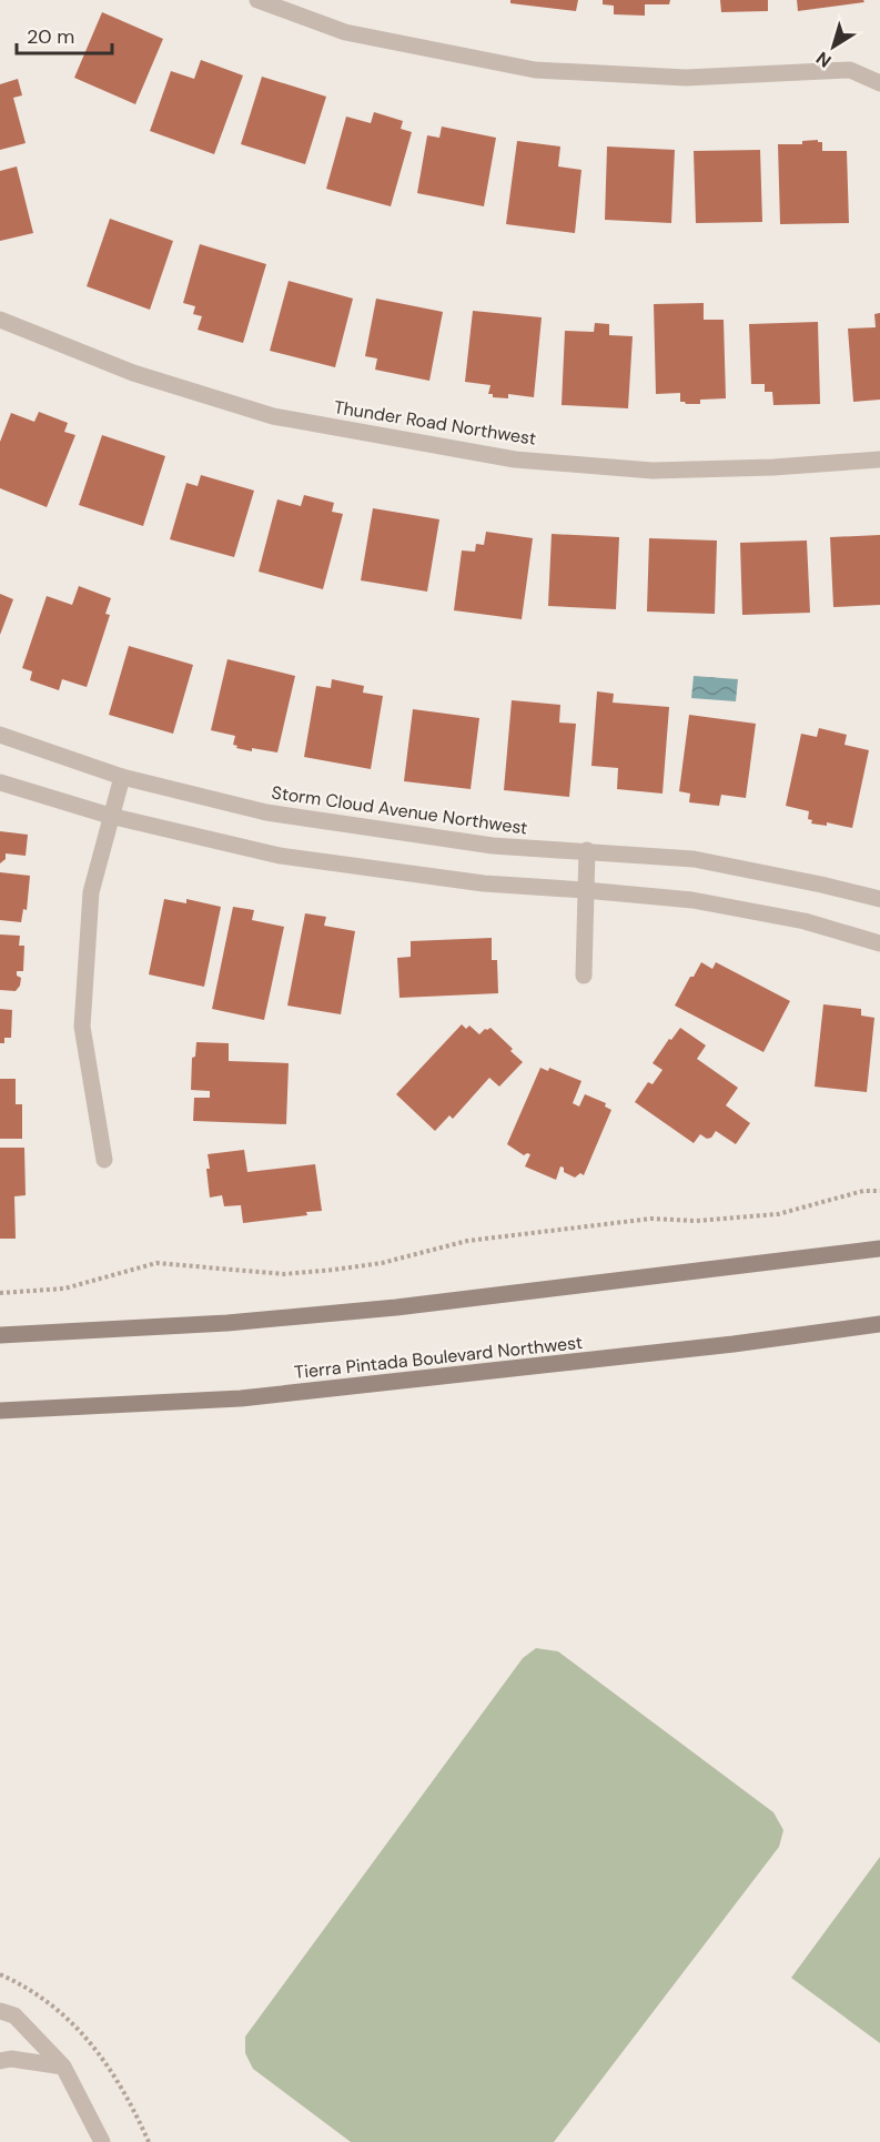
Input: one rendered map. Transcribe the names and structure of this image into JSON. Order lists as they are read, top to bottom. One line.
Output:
{"streets":{"main road":["Tierra Pintada Boulevard Northwest"],"street":["Thunder Road Northwest","Storm Cloud Avenue Northwest"]},"scale_bar":"20 m","north":"bottom left"}
